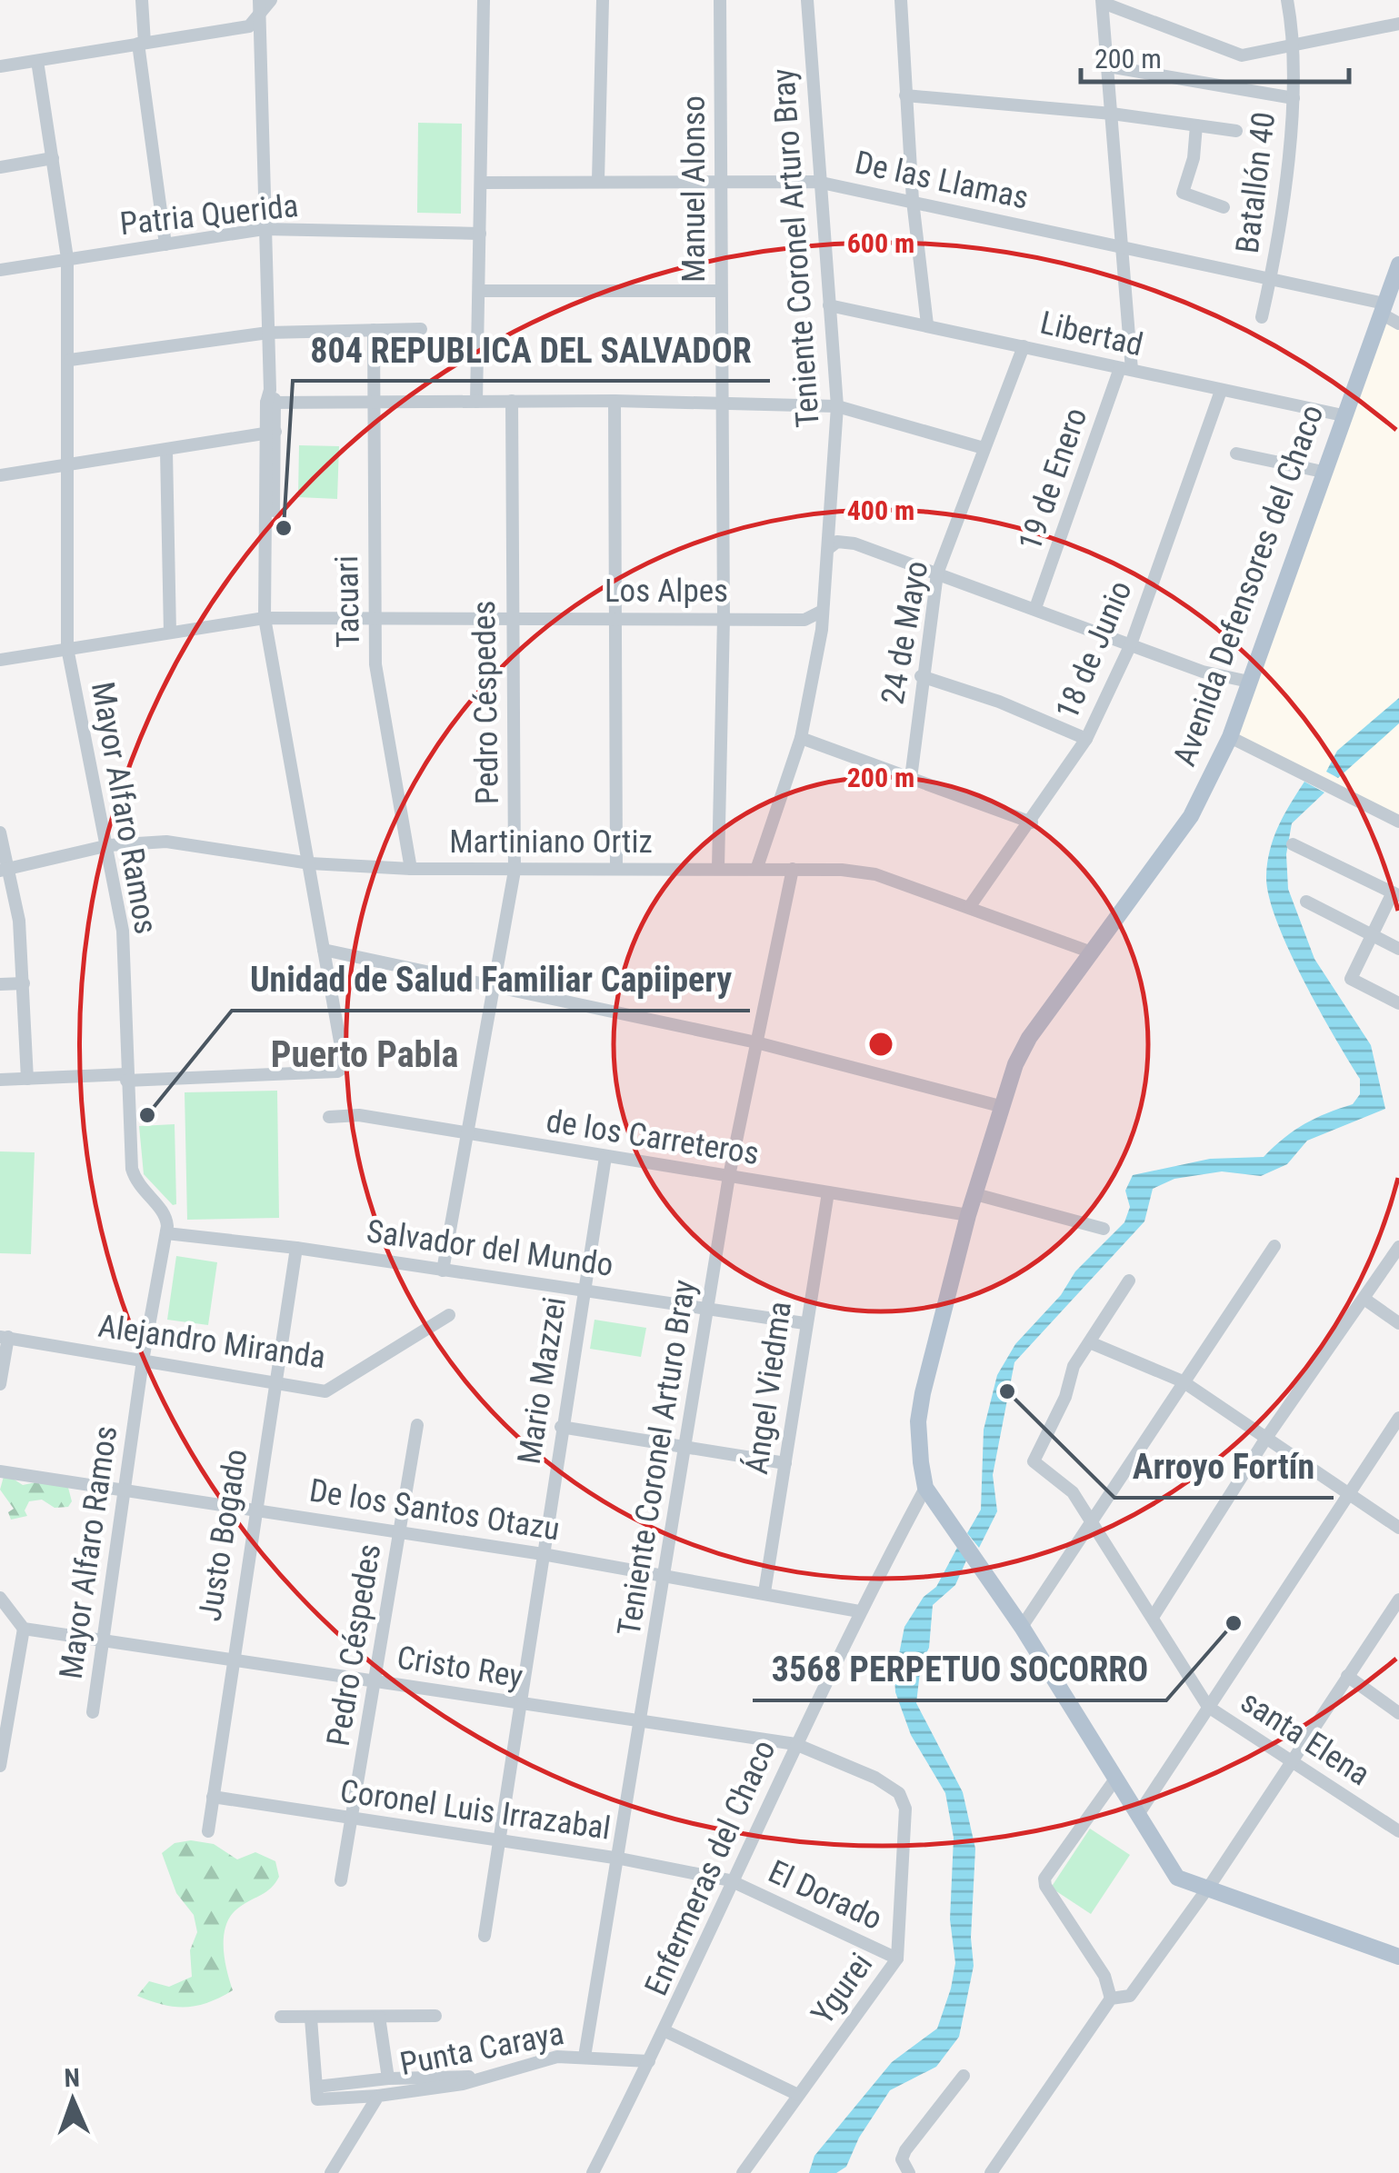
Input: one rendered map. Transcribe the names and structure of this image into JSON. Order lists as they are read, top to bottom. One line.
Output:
{"streets":{"main road":["Avenida Defensores del Chaco"],"street":["De las Llamas","Batallón 40","Manuel Alonso","Patria Querida","Teniente Coronel Arturo Bray","Libertad","19 de Enero","Los Alpes","Tacuari","24 de Mayo","18 de Junio","Pedro Céspedes","Mayor Alfaro Ramos","Martiniano Ortiz","de los Carreteros","Salvador del Mundo","Alejandro Miranda","Mario Mazzei","Ángel Viedma","De los Santos Otazu","Justo Bogado","Cristo Rey","santa Elena","Coronel Luis Irrazabal","Enfermeras del Chaco","El Dorado","Ygurei","Punta Caraya"]},"crossings":[["De las Llamas","Batallón 40"],["De las Llamas","Manuel Alonso"],["De las Llamas","Teniente Coronel Arturo Bray"],["De las Llamas","19 de Enero"],["De las Llamas","Avenida Defensores del Chaco"],["Manuel Alonso","Los Alpes"],["Manuel Alonso","Martiniano Ortiz"],["Patria Querida","Mayor Alfaro Ramos"],["Teniente Coronel Arturo Bray","Libertad"],["Teniente Coronel Arturo Bray","Martiniano Ortiz"],["Teniente Coronel Arturo Bray","de los Carreteros"],["Teniente Coronel Arturo Bray","Salvador del Mundo"],["Teniente Coronel Arturo Bray","De los Santos Otazu"],["Teniente Coronel Arturo Bray","Cristo Rey"],["Teniente Coronel Arturo Bray","Coronel Luis Irrazabal"],["Teniente Coronel Arturo Bray","Punta Caraya"],["Libertad","19 de Enero"],["Libertad","Avenida Defensores del Chaco"],["Libertad","24 de Mayo"],["Libertad","18 de Junio"],["Avenida Defensores del Chaco","Martiniano Ortiz"],["Avenida Defensores del Chaco","de los Carreteros"],["Avenida Defensores del Chaco","Enfermeras del Chaco"],["Los Alpes","Tacuari"],["Los Alpes","Pedro Céspedes"],["Los Alpes","Mayor Alfaro Ramos"],["Tacuari","Martiniano Ortiz"],["18 de Junio","Martiniano Ortiz"],["Pedro Céspedes","Martiniano Ortiz"],["Pedro Céspedes","de los Carreteros"],["Pedro Céspedes","Salvador del Mundo"],["Pedro Céspedes","De los Santos Otazu"],["Pedro Céspedes","Cristo Rey"],["Pedro Céspedes","Coronel Luis Irrazabal"],["Mayor Alfaro Ramos","Martiniano Ortiz"],["Mayor Alfaro Ramos","Salvador del Mundo"],["Mayor Alfaro Ramos","Alejandro Miranda"],["Mayor Alfaro Ramos","De los Santos Otazu"],["Mayor Alfaro Ramos","Cristo Rey"],["de los Carreteros","Mario Mazzei"],["de los Carreteros","Ángel Viedma"],["Salvador del Mundo","Mario Mazzei"],["Salvador del Mundo","Ángel Viedma"],["Salvador del Mundo","Justo Bogado"],["Alejandro Miranda","Justo Bogado"],["Mario Mazzei","De los Santos Otazu"],["Mario Mazzei","Cristo Rey"],["Mario Mazzei","Coronel Luis Irrazabal"],["Ángel Viedma","De los Santos Otazu"],["De los Santos Otazu","Justo Bogado"],["De los Santos Otazu","Enfermeras del Chaco"],["Justo Bogado","Cristo Rey"],["Justo Bogado","Coronel Luis Irrazabal"],["Cristo Rey","Enfermeras del Chaco"],["Cristo Rey","Ygurei"],["Coronel Luis Irrazabal","Enfermeras del Chaco"],["Coronel Luis Irrazabal","El Dorado"],["Enfermeras del Chaco","El Dorado"],["Enfermeras del Chaco","Punta Caraya"],["El Dorado","Ygurei"]],"districts":["Puerto Pabla"],"places":["804 REPUBLICA DEL SALVADOR","Unidad de Salud Familiar Capiipery","Arroyo Fortín","3568 PERPETUO SOCORRO"],"scale_bar":"200 m","north":"top","rings":["600 m","400 m","200 m"]}
